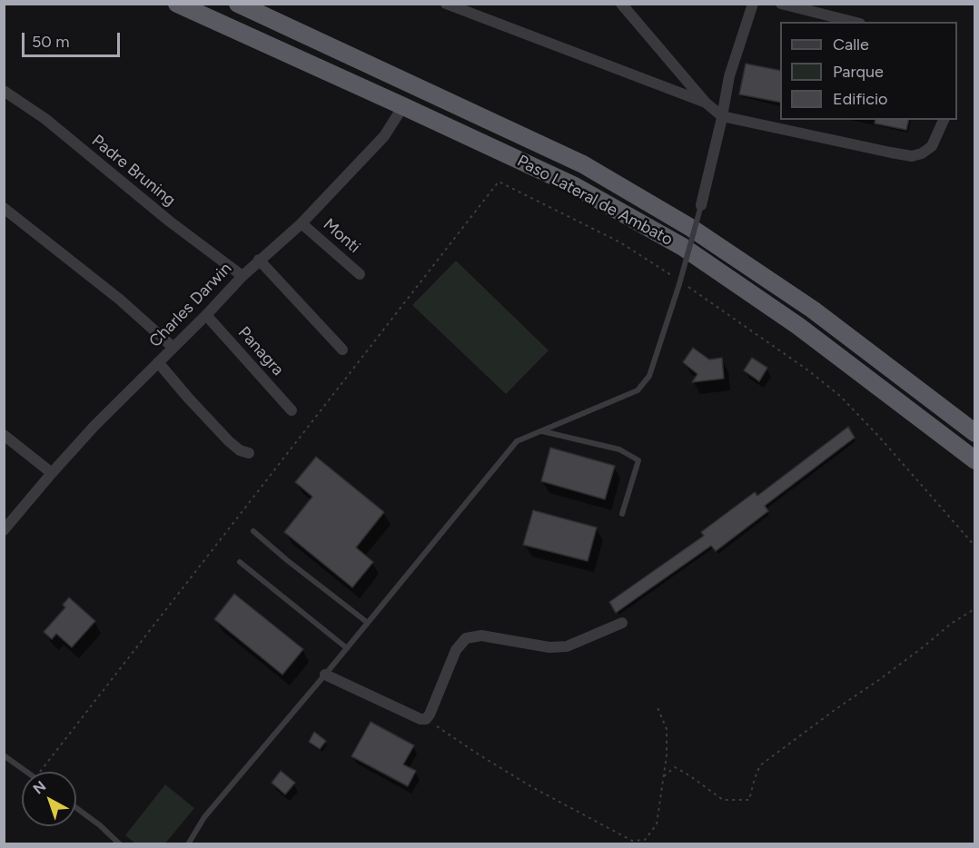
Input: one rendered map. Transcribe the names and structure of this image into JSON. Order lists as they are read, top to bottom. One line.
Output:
{"streets":{"highway":["Paso Lateral de Ambato"],"street":["Padre Bruning","Monti","Charles Darwin","Panagra"]},"crossings":[["Padre Bruning","Charles Darwin"],["Paso Lateral de Ambato","Charles Darwin"],["Monti","Charles Darwin"],["Charles Darwin","Panagra"]],"legend":["Calle","Parque","Edificio"],"scale_bar":"50 m","north":"top left"}
